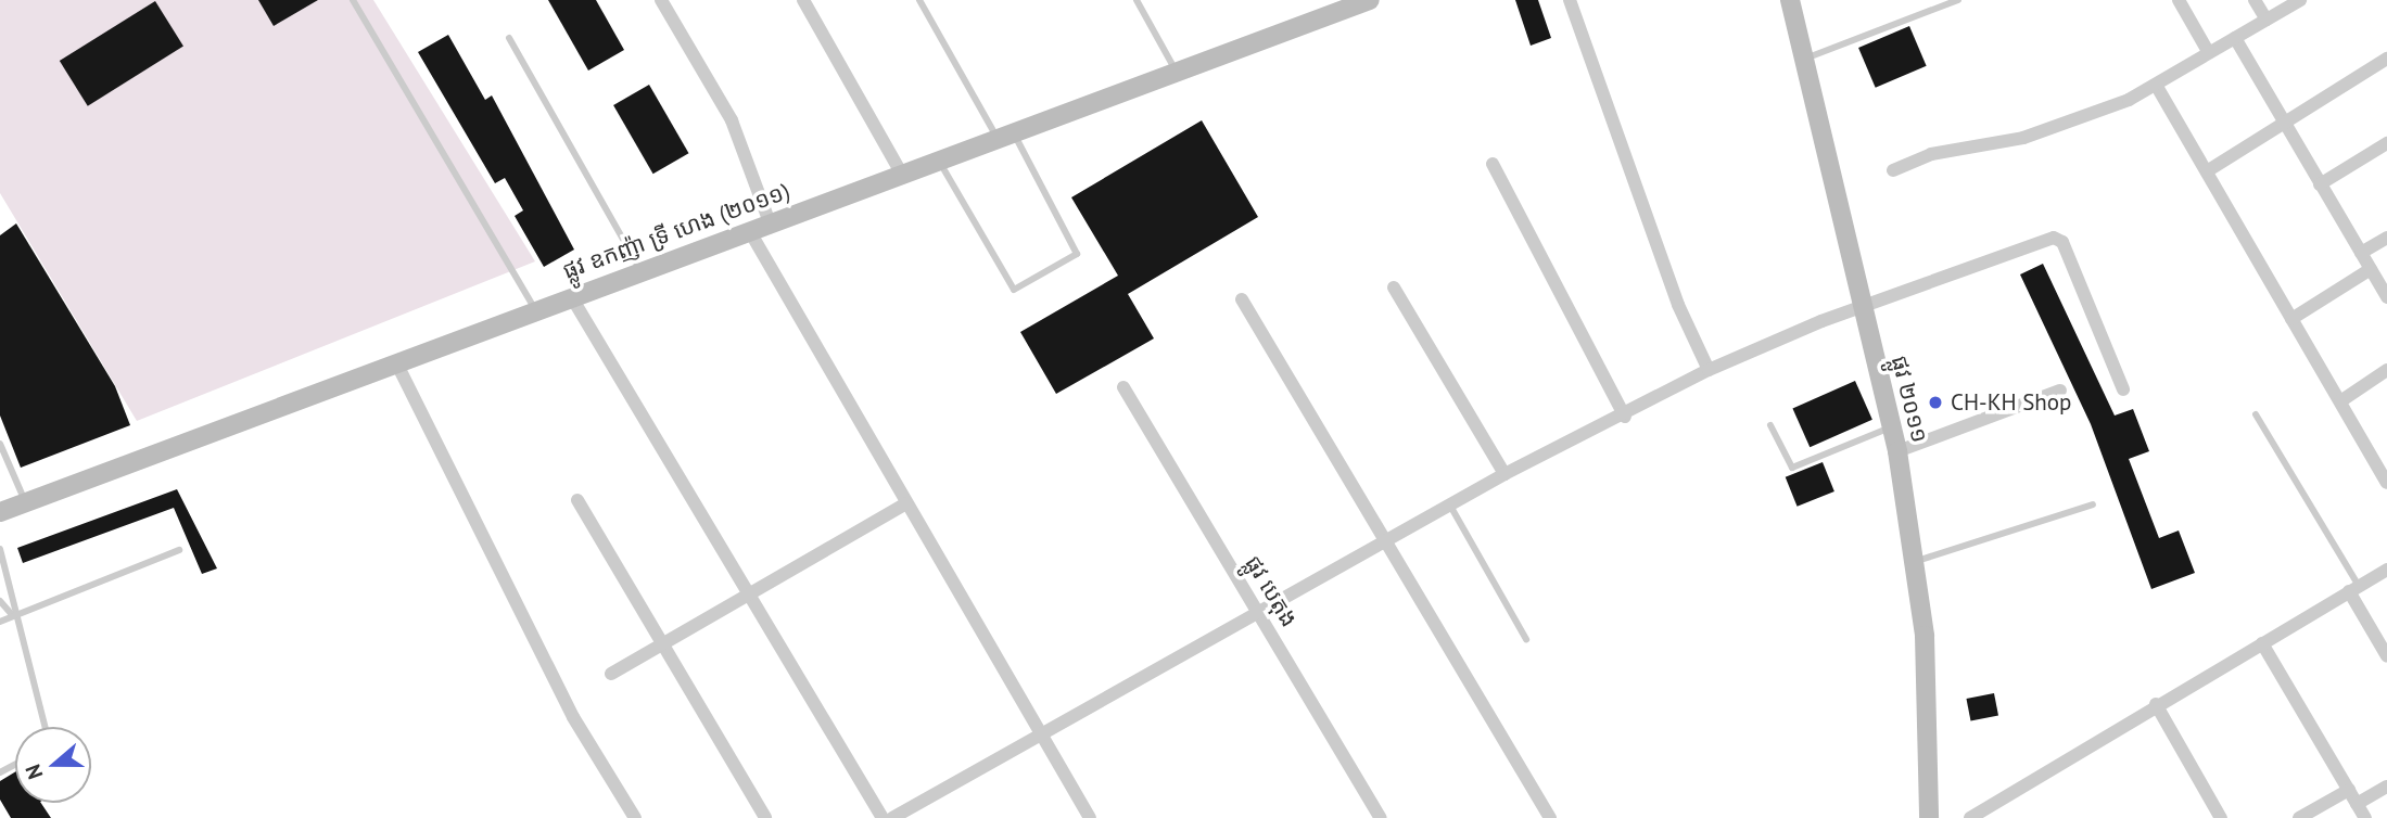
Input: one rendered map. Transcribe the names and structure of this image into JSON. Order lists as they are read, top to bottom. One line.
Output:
{"streets":{"main road":["ផ្លូវ ឧកញ៉ា ទ្រី ហេង (២០១១)","ផ្លូវ ២០១១"],"street":["ផ្លូវ បេតុង"]},"places":["CH-KH Shop"],"north":"left"}
